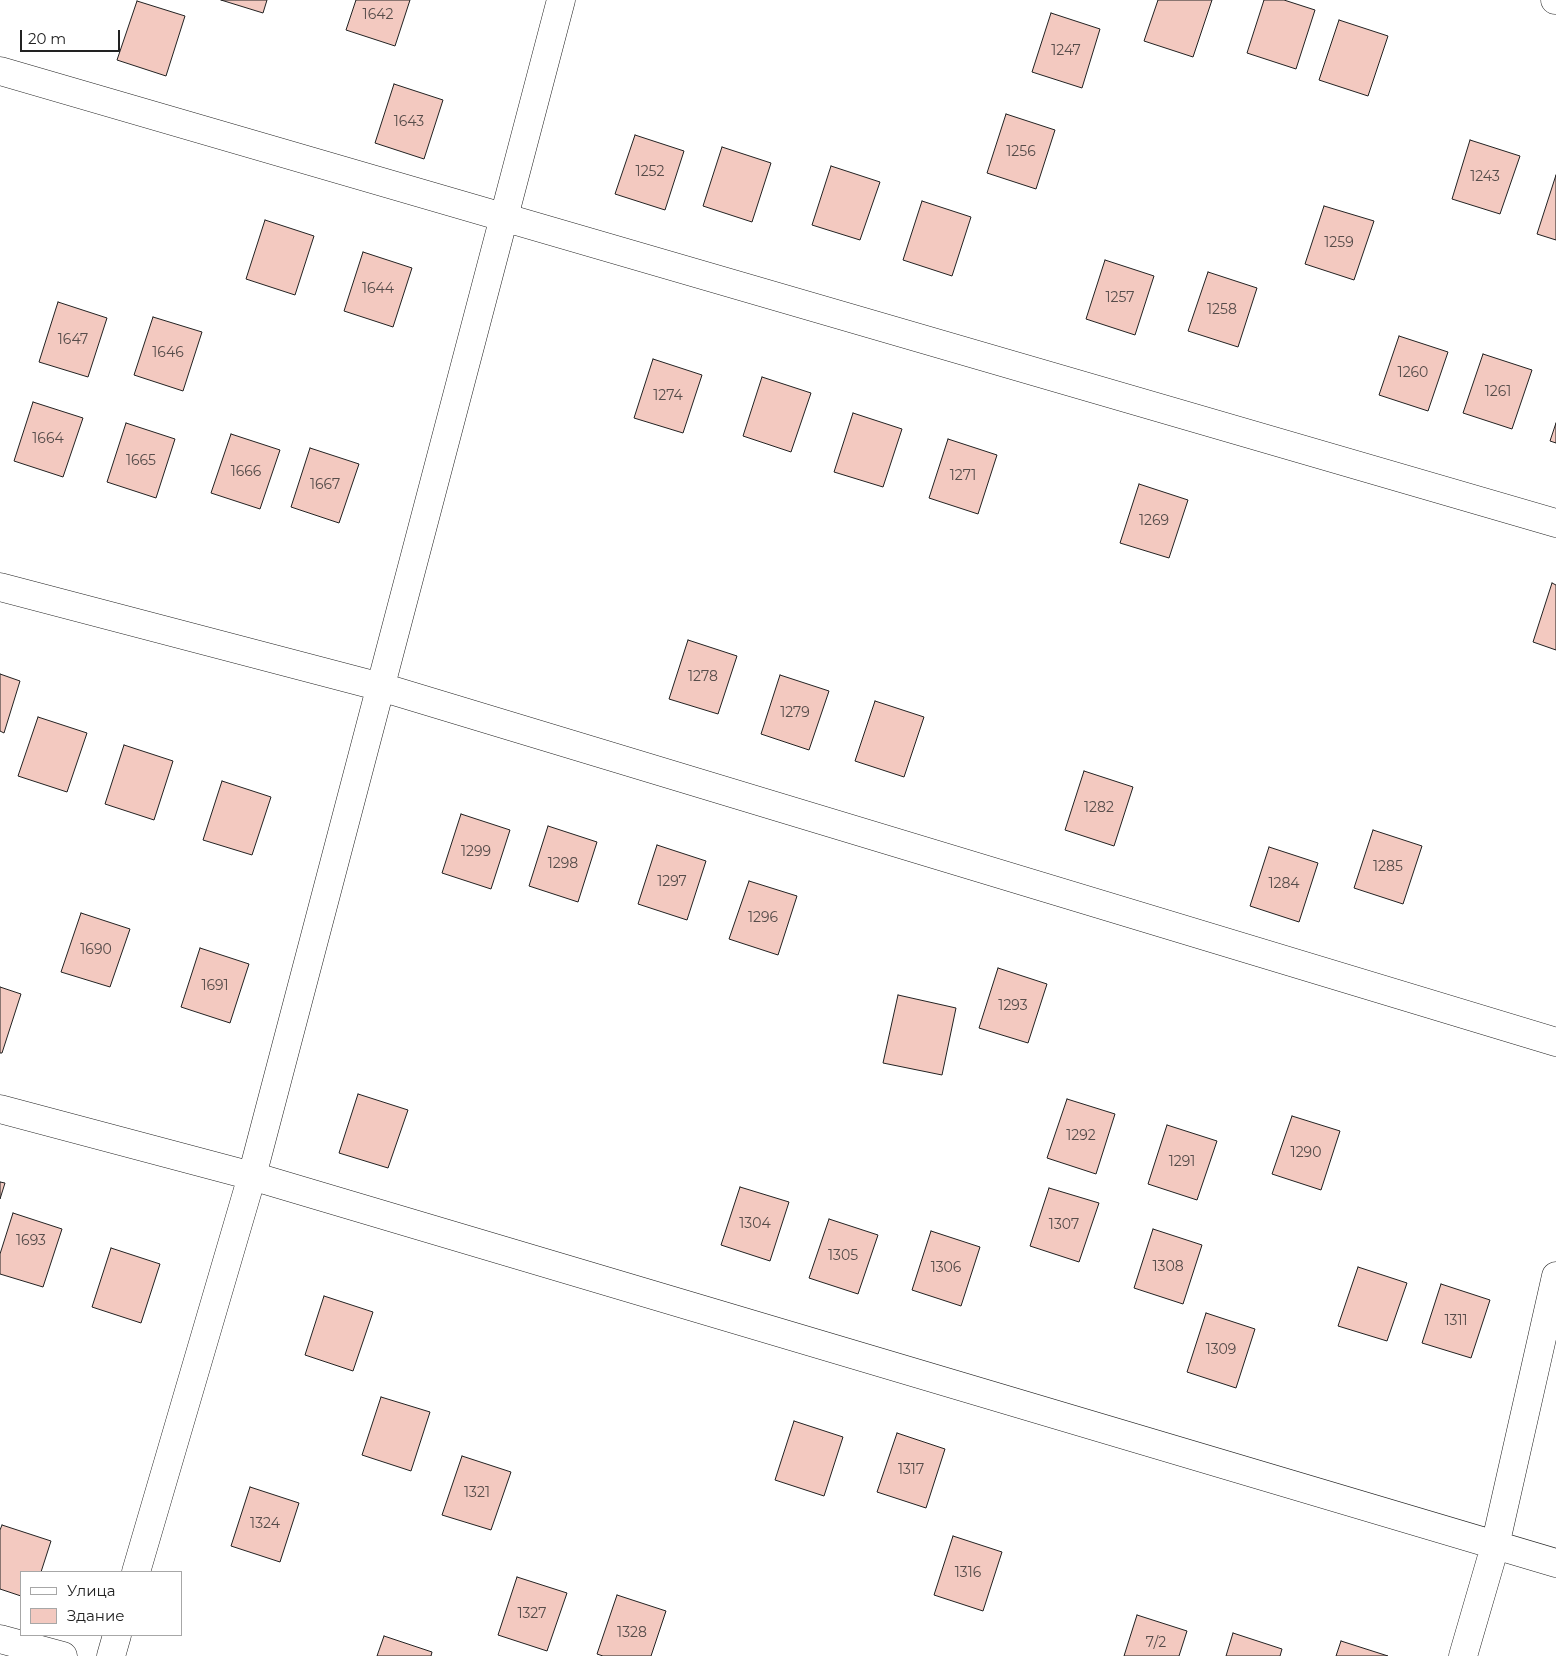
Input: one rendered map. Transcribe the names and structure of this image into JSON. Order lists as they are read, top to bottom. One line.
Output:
{"house_numbers":["1642","1247","1643","1256","1252","1243","1259","1644","1257","1258","1647","1646","1260","1261","1274","1664","1665","1666","1271","1667","1269","1278","1279","1282","1299","1298","1285","1297","1284","1296","1690","1691","1293","1292","1290","1291","1304","1307","1693","1305","1308","1306","1311","1309","1317","1321","1324","1316","1327","1328","7/2"],"legend":["Улица","Здание"],"scale_bar":"20 m"}
